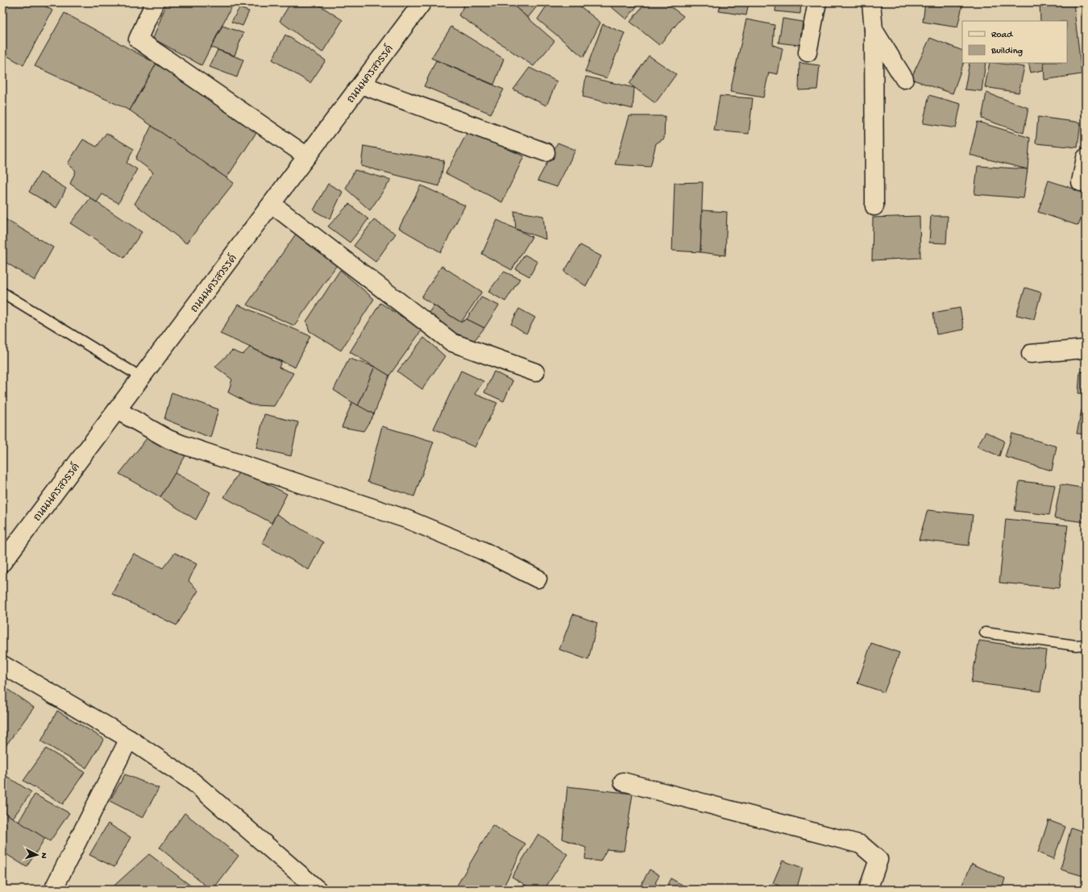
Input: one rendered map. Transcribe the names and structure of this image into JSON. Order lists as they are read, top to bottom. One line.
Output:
{"streets":{"street":["ถนนนครสวรรค์"]},"legend":["Road","Building"],"north":"right"}
